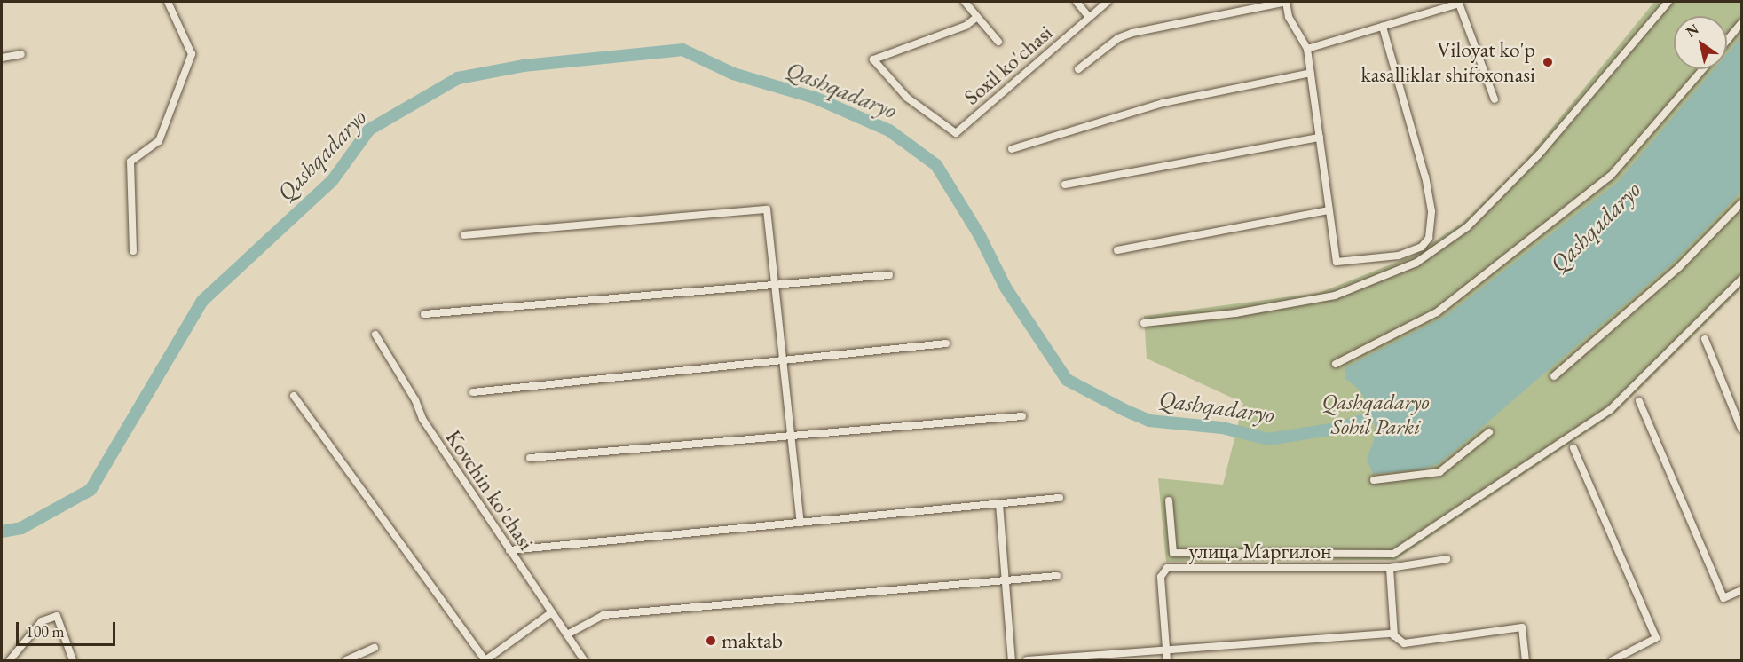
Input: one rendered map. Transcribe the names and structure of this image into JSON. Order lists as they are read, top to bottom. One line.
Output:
{"streets":{"street":["Soxil ko'chasi","Kovchin ko'chasi","улица Маргилон"]},"water":["Qashqadaryo"],"parks":["Qashqadaryo Sohil Parki"],"places":["Viloyat ko'p kasalliklar shifoxonasi","maktab"],"scale_bar":"100 m","north":"top left"}
